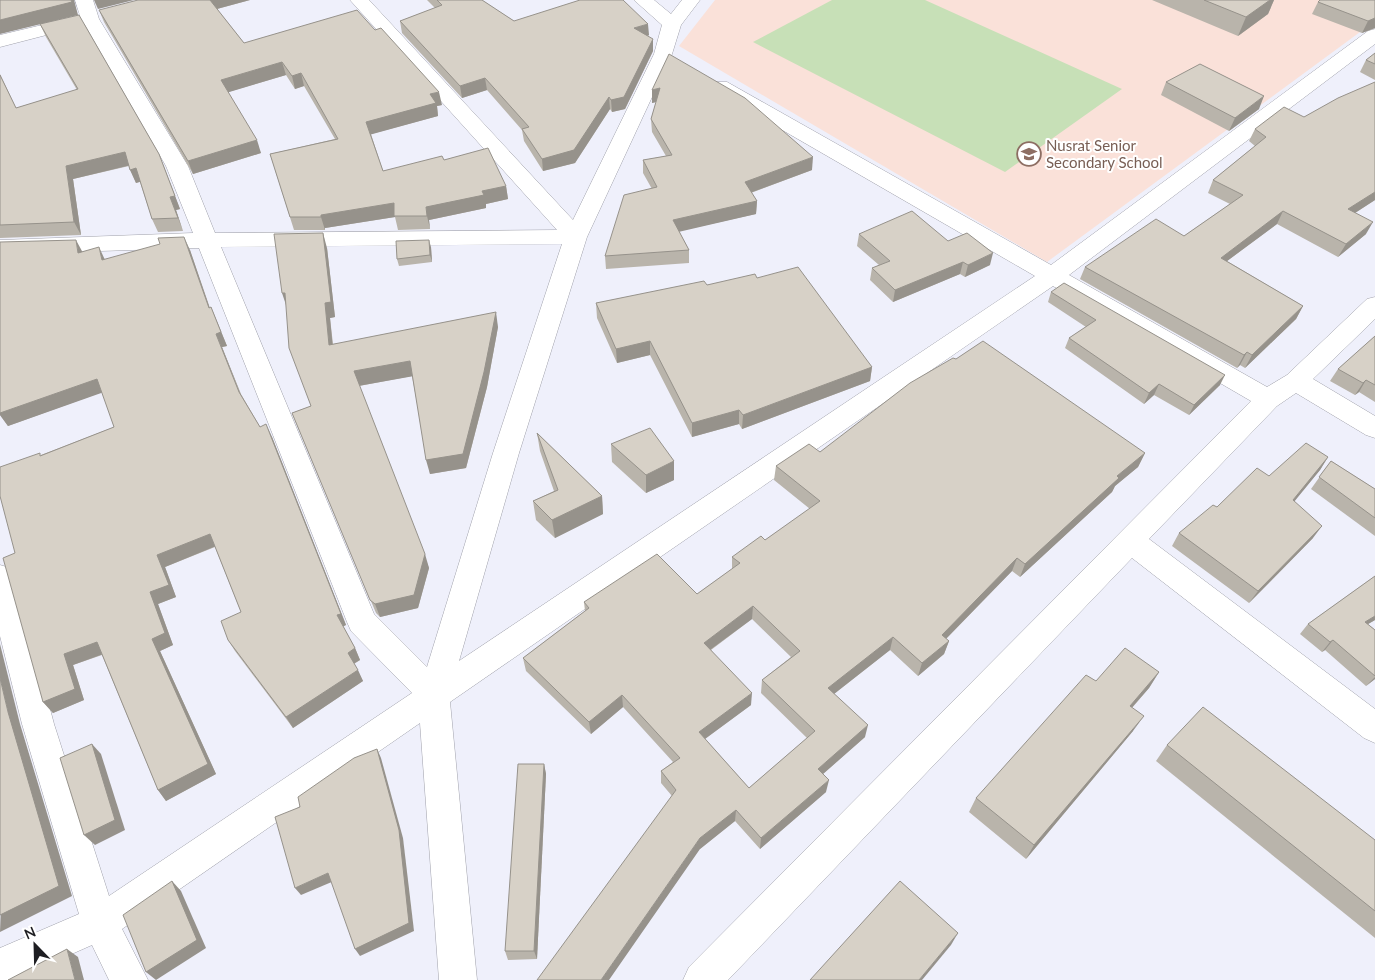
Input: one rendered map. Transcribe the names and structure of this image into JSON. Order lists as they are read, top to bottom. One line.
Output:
{"places":{"school or university":["Nusrat Senior Secondary School"]},"north":"top left"}
